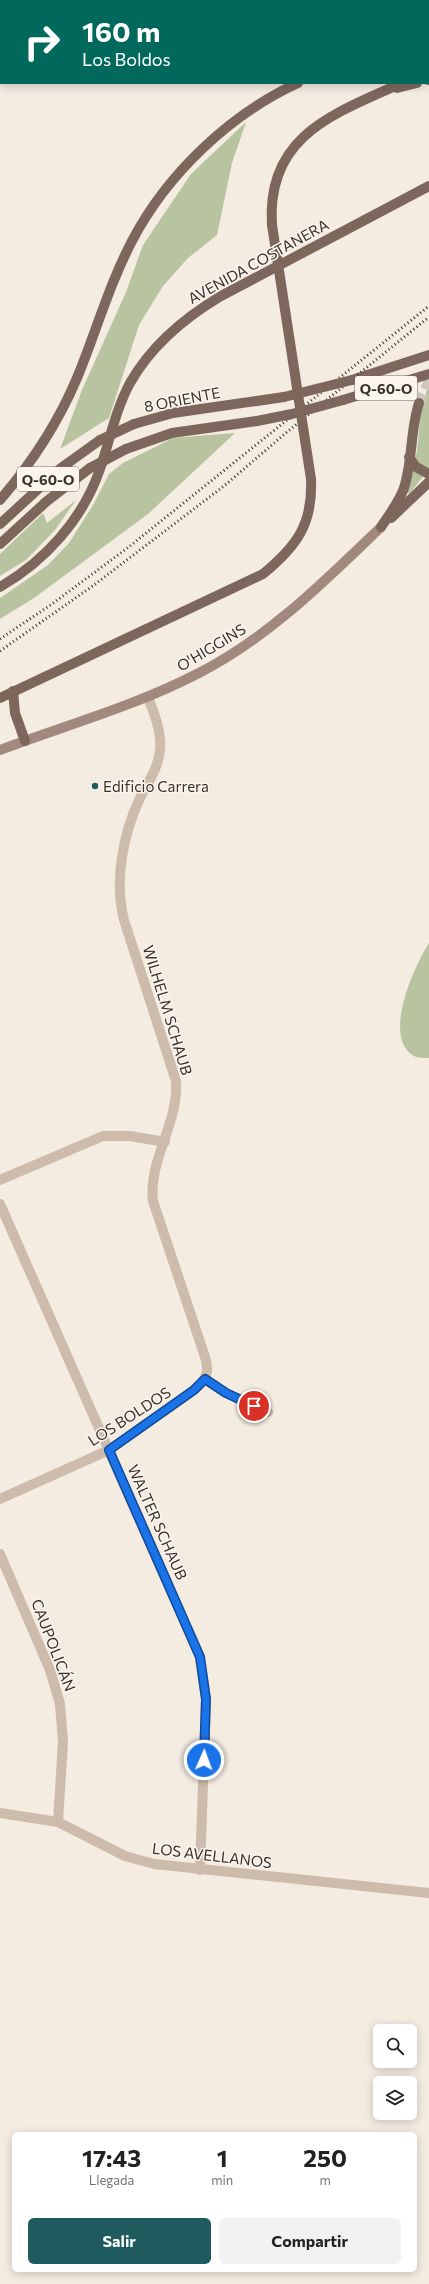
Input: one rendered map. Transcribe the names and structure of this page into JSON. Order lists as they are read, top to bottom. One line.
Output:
{"streets":{"main road":["AVENIDA COSTANERA","Q-60-O","8 ORIENTE","O'HIGGINS"],"street":["WILHELM SCHAUB","LOS BOLDOS","WALTER SCHAUB","CAUPOLICÁN","LOS AVELLANOS"]},"crossings":[["O'HIGGINS","WILHELM SCHAUB"],["WILHELM SCHAUB","LOS BOLDOS"],["LOS BOLDOS","WALTER SCHAUB"],["WALTER SCHAUB","LOS AVELLANOS"],["CAUPOLICÁN","LOS AVELLANOS"]],"places":["Edificio Carrera"],"page":{"turn":["160 m","Los Boldos"],"eta":["17:43","Llegada","1","min","250","m"],"buttons":["Salir","Compartir"]}}
